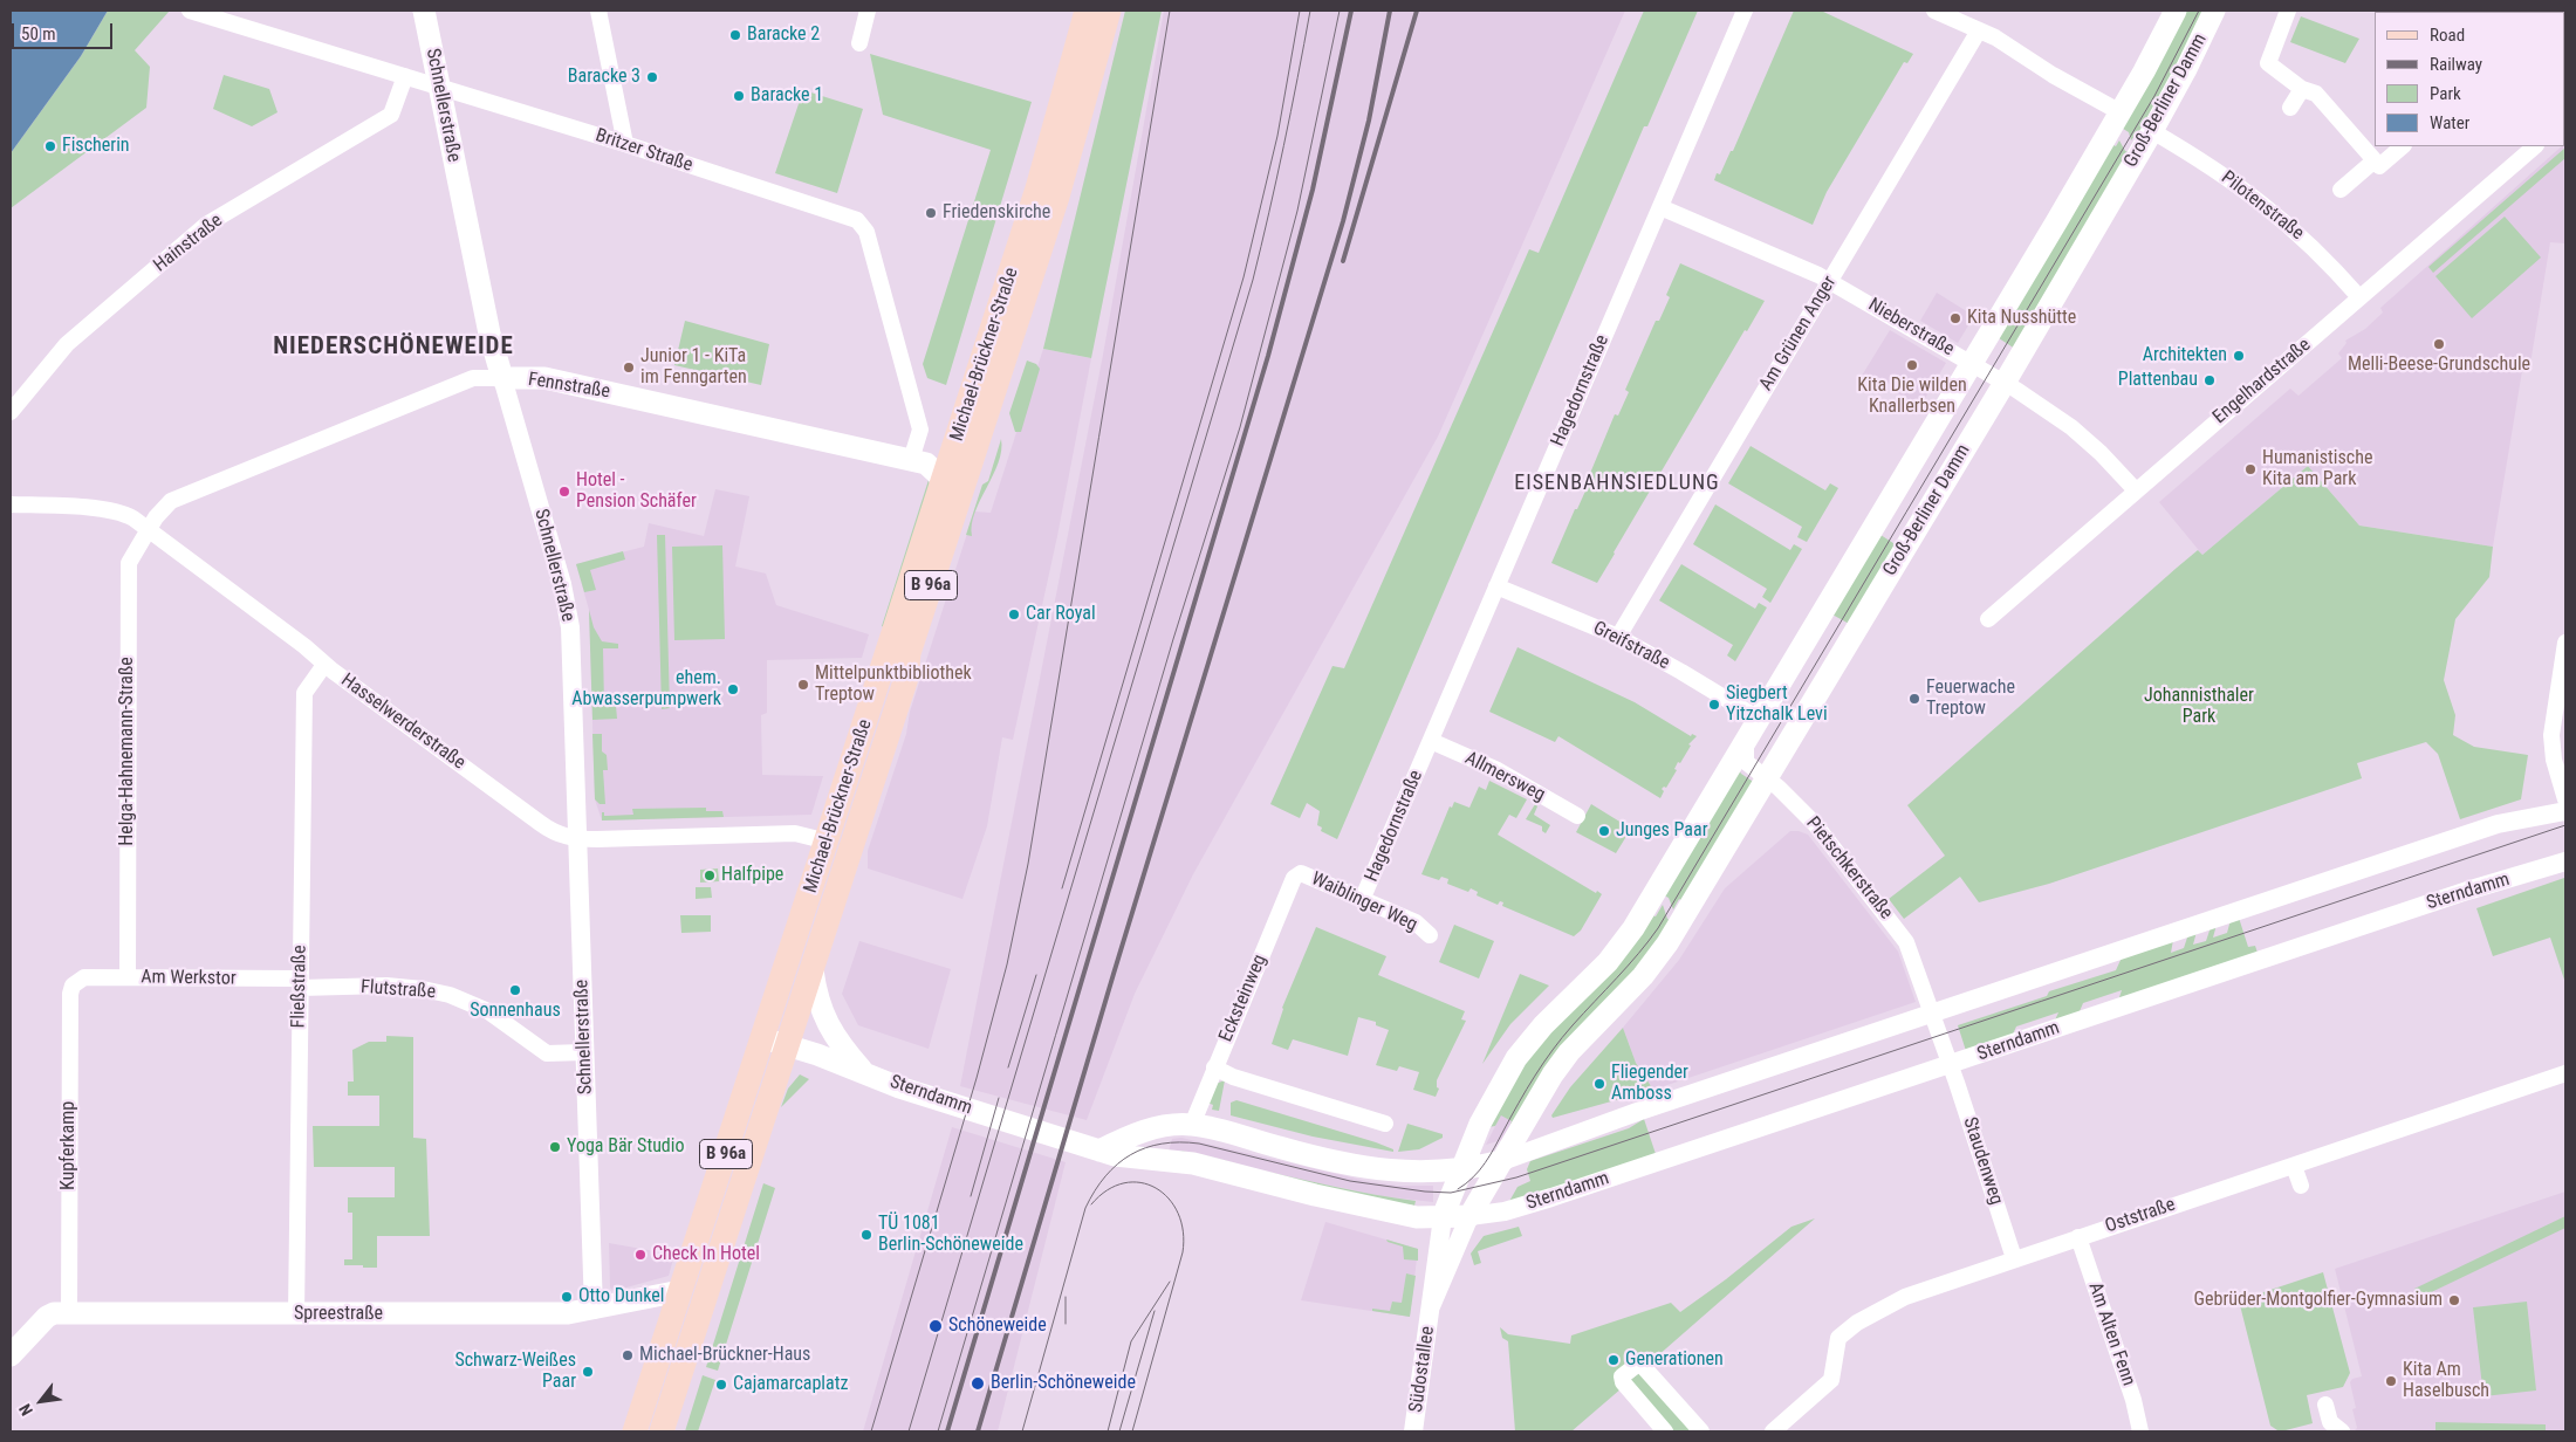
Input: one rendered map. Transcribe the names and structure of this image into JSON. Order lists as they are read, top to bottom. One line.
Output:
{"streets":{"main road":["Groß-Berliner Damm","Schnellerstraße","Michael-Brückner-Straße","Fennstraße","B 96a","Sterndamm","Spreestraße"],"street":["Britzer Straße","Pilotenstraße","Hainstraße","Nieberstraße","Am Grünen Anger","Engelhardstraße","Hagedornstraße","Greifstraße","Hasselwerderstraße","Helga-Hahnemann-Straße","Allmersweg","Pietschkerstraße","Waiblinger Weg","Am Werkstor","Fließstraße","Flutstraße","Ecksteinweg","Kupferkamp","Staudenweg","Oststraße","Am Alten Fenn","Südostallee"]},"crossings":[["Groß-Berliner Damm","Pilotenstraße"],["Groß-Berliner Damm","Nieberstraße"],["Groß-Berliner Damm","Greifstraße"],["Groß-Berliner Damm","Pietschkerstraße"],["Schnellerstraße","Britzer Straße"],["Schnellerstraße","Fennstraße"],["Schnellerstraße","Hasselwerderstraße"],["Schnellerstraße","Flutstraße"],["Schnellerstraße","Spreestraße"],["Britzer Straße","Hainstraße"],["Britzer Straße","Fennstraße"],["Pilotenstraße","Engelhardstraße"],["Nieberstraße","Am Grünen Anger"],["Nieberstraße","Engelhardstraße"],["Nieberstraße","Hagedornstraße"],["Am Grünen Anger","Greifstraße"],["Michael-Brückner-Straße","Fennstraße"],["Michael-Brückner-Straße","Hasselwerderstraße"],["Michael-Brückner-Straße","Sterndamm"],["Michael-Brückner-Straße","Spreestraße"],["Fennstraße","Hasselwerderstraße"],["Fennstraße","Helga-Hahnemann-Straße"],["Hagedornstraße","Greifstraße"],["Hagedornstraße","Allmersweg"],["Hagedornstraße","Waiblinger Weg"],["Hasselwerderstraße","Helga-Hahnemann-Straße"],["Hasselwerderstraße","Fließstraße"],["Helga-Hahnemann-Straße","Am Werkstor"],["Pietschkerstraße","Sterndamm"],["Pietschkerstraße","Staudenweg"],["Sterndamm","Staudenweg"],["Sterndamm","Südostallee"],["Waiblinger Weg","Ecksteinweg"],["Am Werkstor","Fließstraße"],["Am Werkstor","Flutstraße"],["Am Werkstor","Kupferkamp"],["Fließstraße","Flutstraße"],["Fließstraße","Spreestraße"],["Kupferkamp","Spreestraße"],["Staudenweg","Oststraße"],["Oststraße","Am Alten Fenn"]],"districts":["NIEDERSCHÖNEWEIDE","EISENBAHNSIEDLUNG"],"parks":["Johannisthaler Park"],"places":["Baracke 2","Baracke 3","Baracke 1","Fischerin","Friedenskirche","Kita Nusshütte","Melli-Beese-Grundschule","Architekten","Kita Die wilden Knallerbsen","Junior 1 - KiTa im Fenngarten","Plattenbau","Humanistische Kita am Park","Hotel - Pension Schäfer","Car Royal","Mittelpunktbibliothek Treptow","ehem. Abwasserpumpwerk","Feuerwache Treptow","Siegbert Yitzchalk Levi","Junges Paar","Halfpipe","Sonnenhaus","Fliegender Amboss","Yoga Bär Studio","TÜ 1081 Berlin-Schöneweide","Check In Hotel","Otto Dunkel","Gebrüder-Montgolfier-Gymnasium","Schöneweide","Michael-Brückner-Haus","Generationen","Schwarz-Weißes Paar","Kita Am Haselbusch","Berlin-Schöneweide","Cajamarcaplatz"],"legend":["Road","Railway","Park","Water"],"scale_bar":"50 m","north":"bottom left"}
